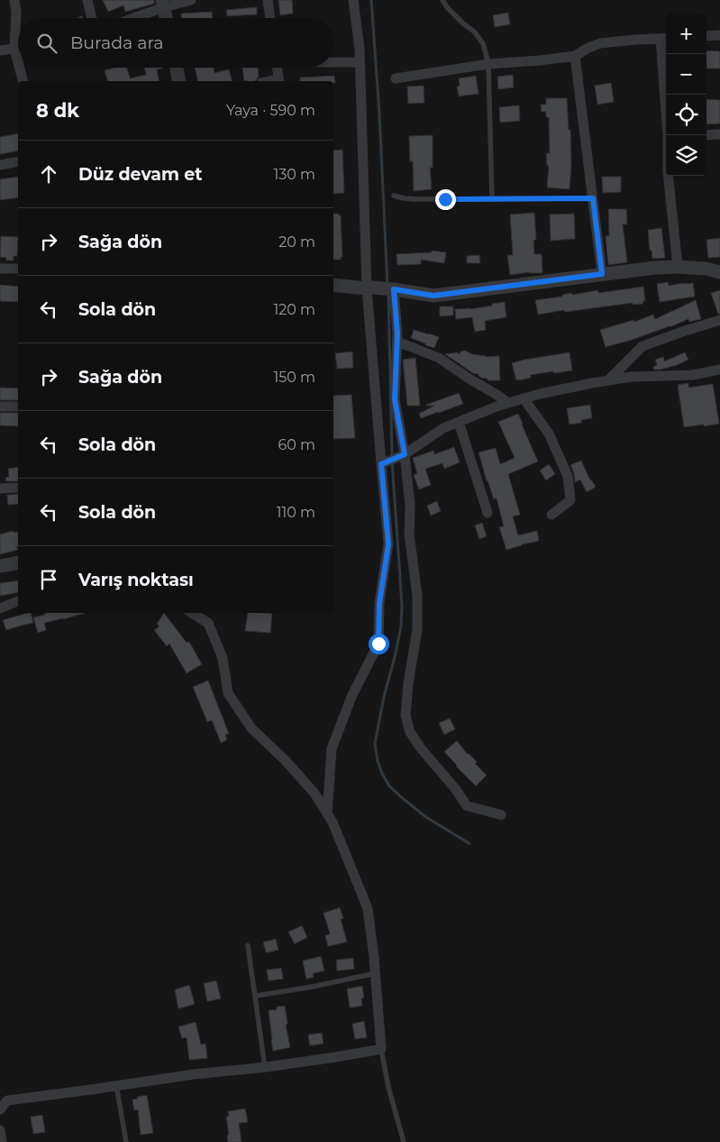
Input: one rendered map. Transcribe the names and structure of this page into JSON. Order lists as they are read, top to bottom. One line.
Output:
{"page":{"map_buttons":["+","−"],"search":"Burada ara","heading":["8 dk","Yaya · 590 m"],"list":[["Düz devam et","130 m"],["Sağa dön","20 m"],["Sola dön","120 m"],["Sağa dön","150 m"],["Sola dön","60 m"],["Sola dön","110 m"],"Varış noktası"]}}
